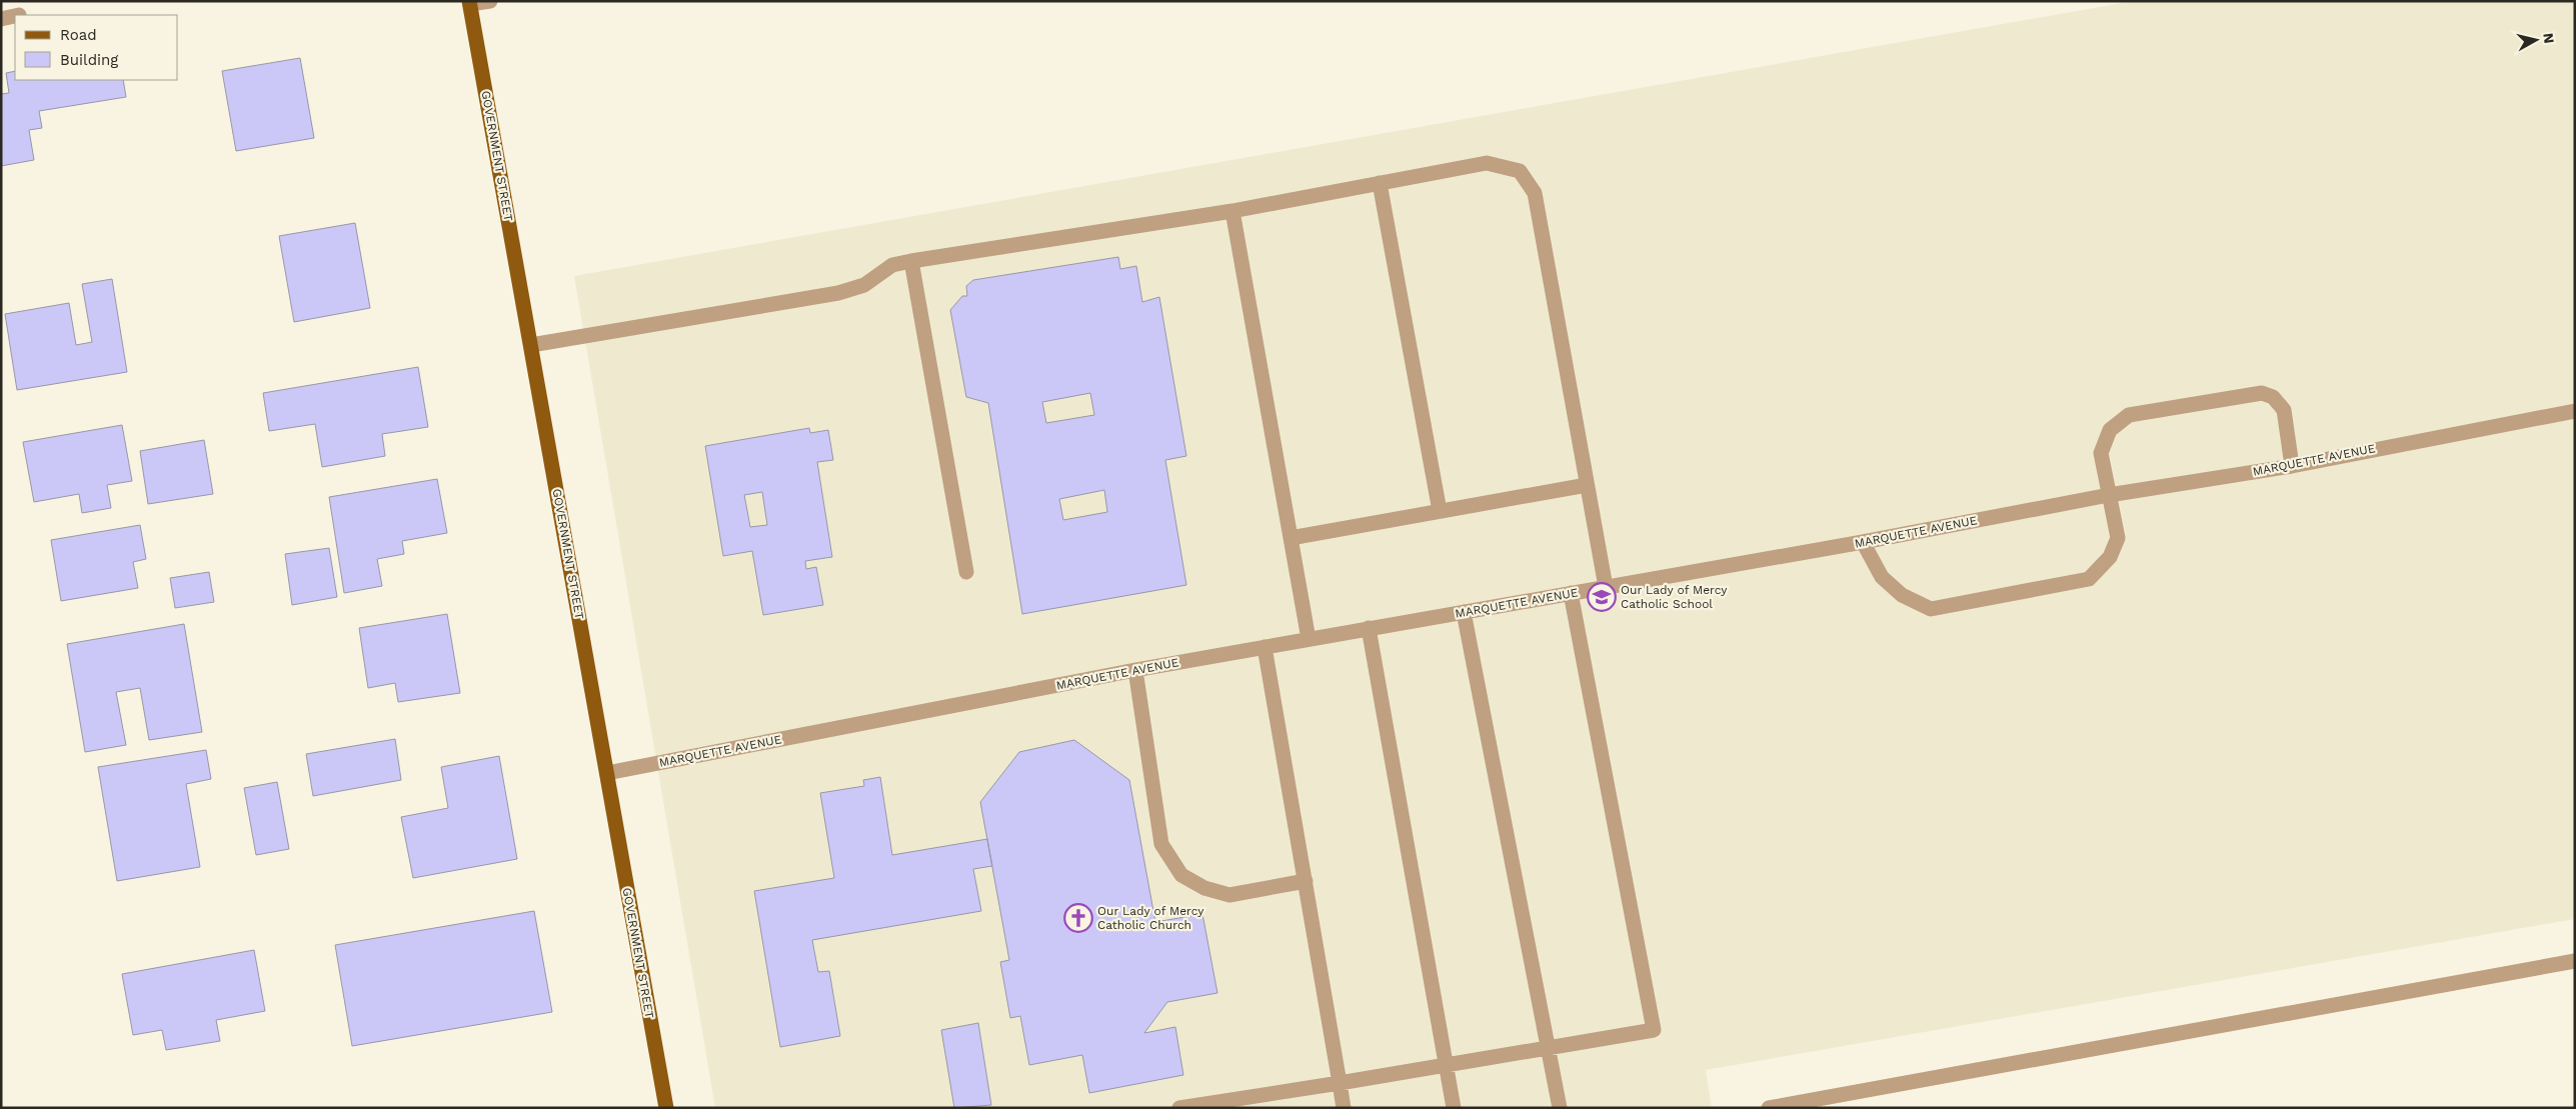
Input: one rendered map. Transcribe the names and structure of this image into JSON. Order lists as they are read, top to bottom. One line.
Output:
{"streets":{"main road":["GOVERNMENT STREET"],"street":["MARQUETTE AVENUE"]},"crossings":[["GOVERNMENT STREET","MARQUETTE AVENUE"]],"places":{"school or university":["Our Lady of Mercy Catholic School"],"church":["Our Lady of Mercy Catholic Church"]},"legend":["Road","Building"],"north":"right"}
